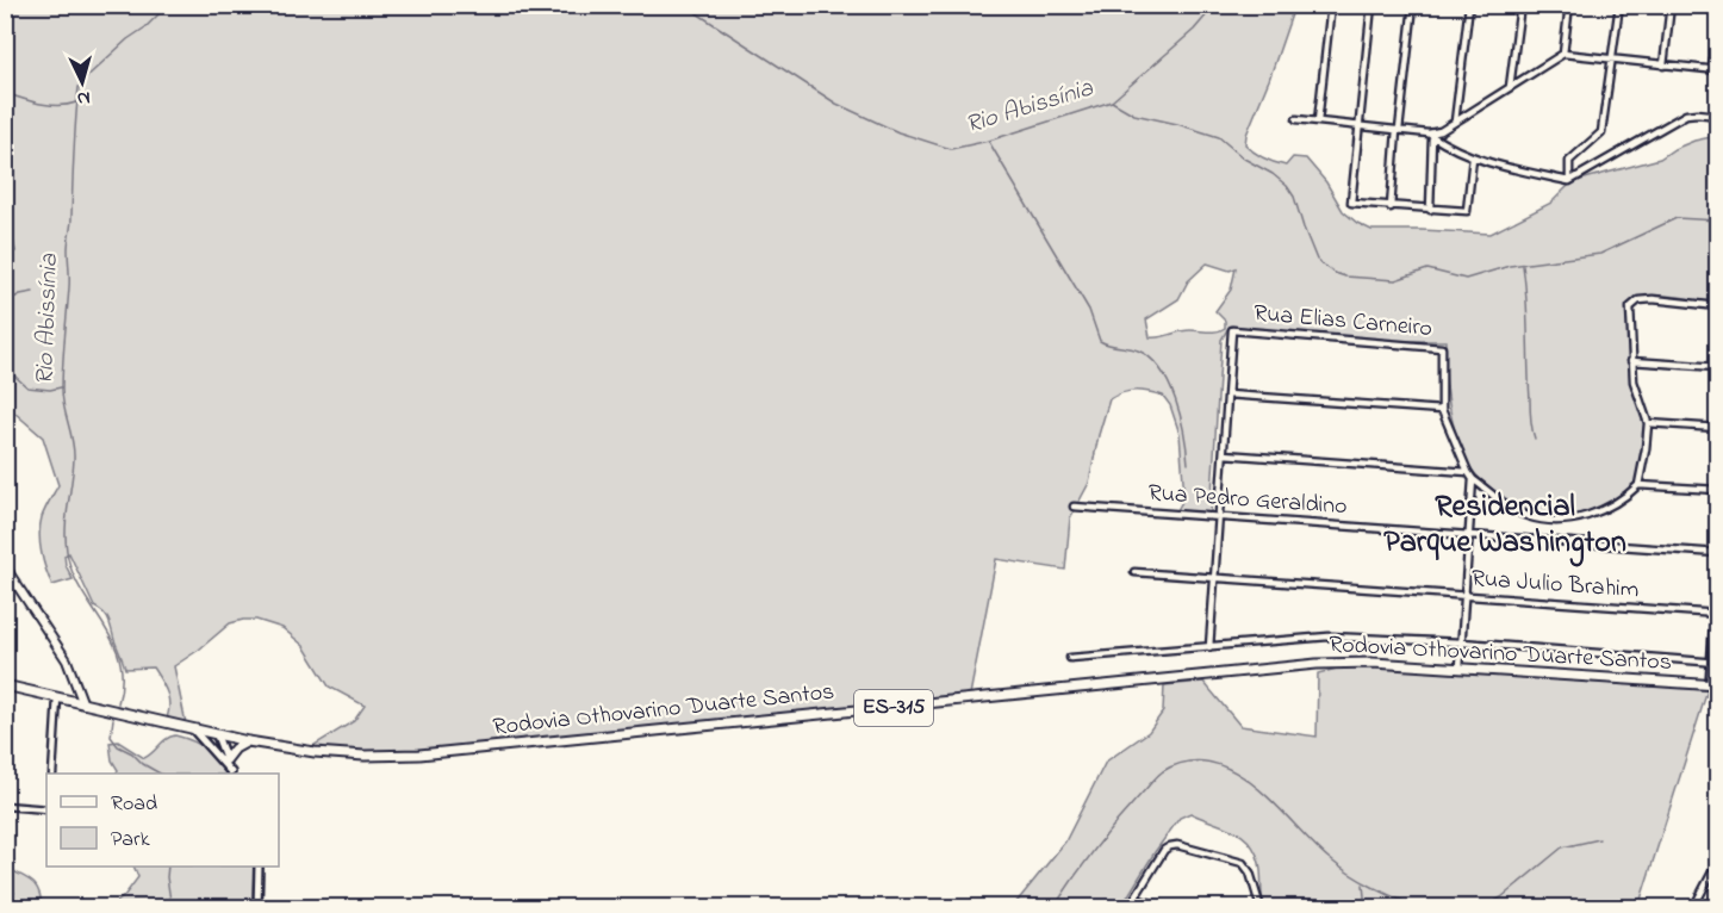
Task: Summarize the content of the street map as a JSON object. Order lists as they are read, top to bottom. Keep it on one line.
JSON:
{"streets":{"main road":["Rodovia Othovarino Duarte Santos","ES-315"],"street":["Rua Elias Carneiro","Rua Pedro Geraldino","Rua Julio Brahim"]},"districts":["Residencial Parque Washington"],"water":["Rio Abissínia"],"legend":["Road","Park"],"north":"bottom"}
